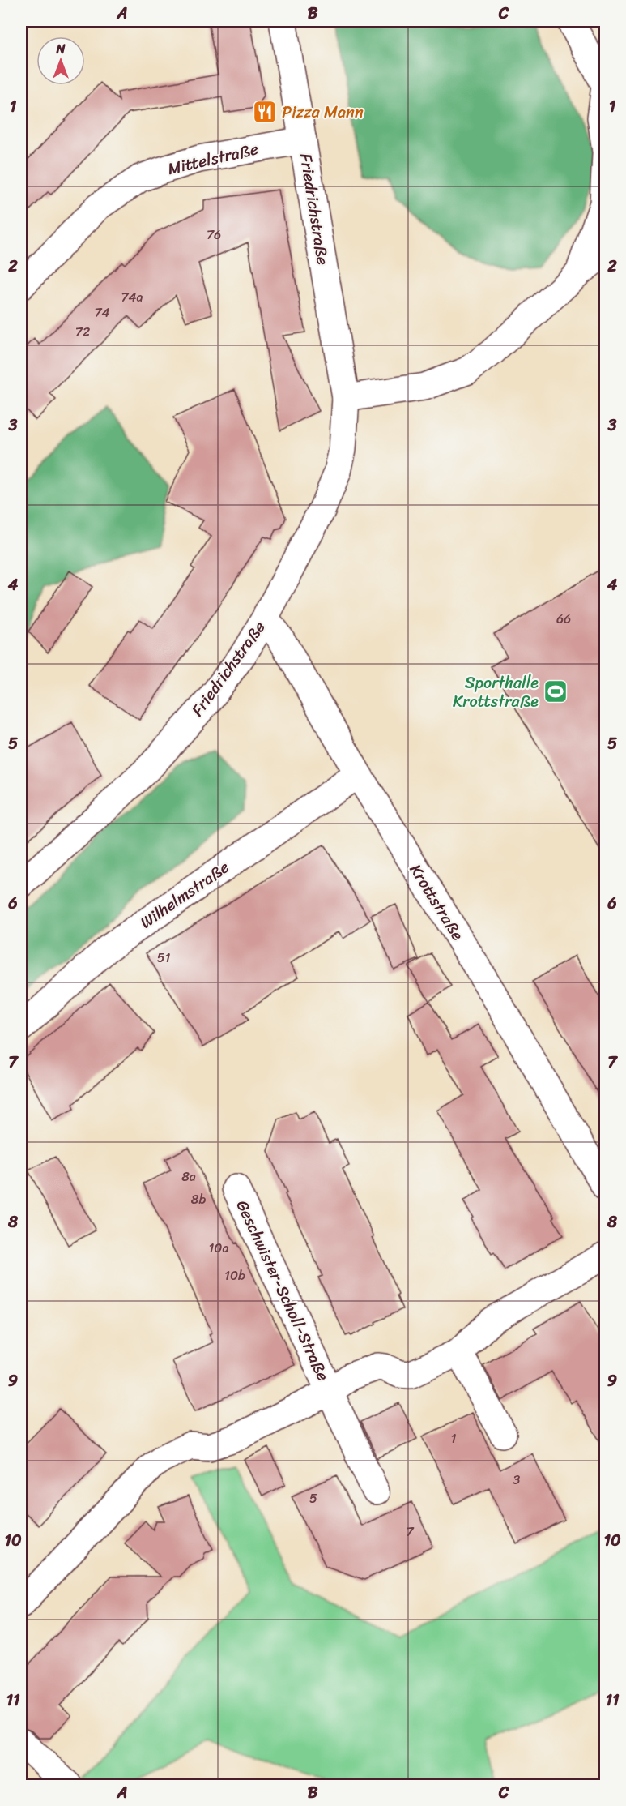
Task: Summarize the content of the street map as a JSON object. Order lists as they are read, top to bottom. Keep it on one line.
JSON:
{"streets":{"street":["Mittelstraße","Friedrichstraße","Wilhelmstraße","Krottstraße","Geschwister-Scholl-Straße"]},"crossings":[["Mittelstraße","Friedrichstraße"],["Friedrichstraße","Krottstraße"],["Wilhelmstraße","Krottstraße"]],"places":{"restaurant":["Pizza Mann"],"sports":["Sporthalle Krottstraße"]},"house_numbers":["76","74a","74","72","66","51","8a","8b","10a","10b","1","3","5","7"],"north":"top","grid":{"columns":["A","B","C"],"rows":["1","2","3","4","5","6","7","8","9","10","11"]}}
